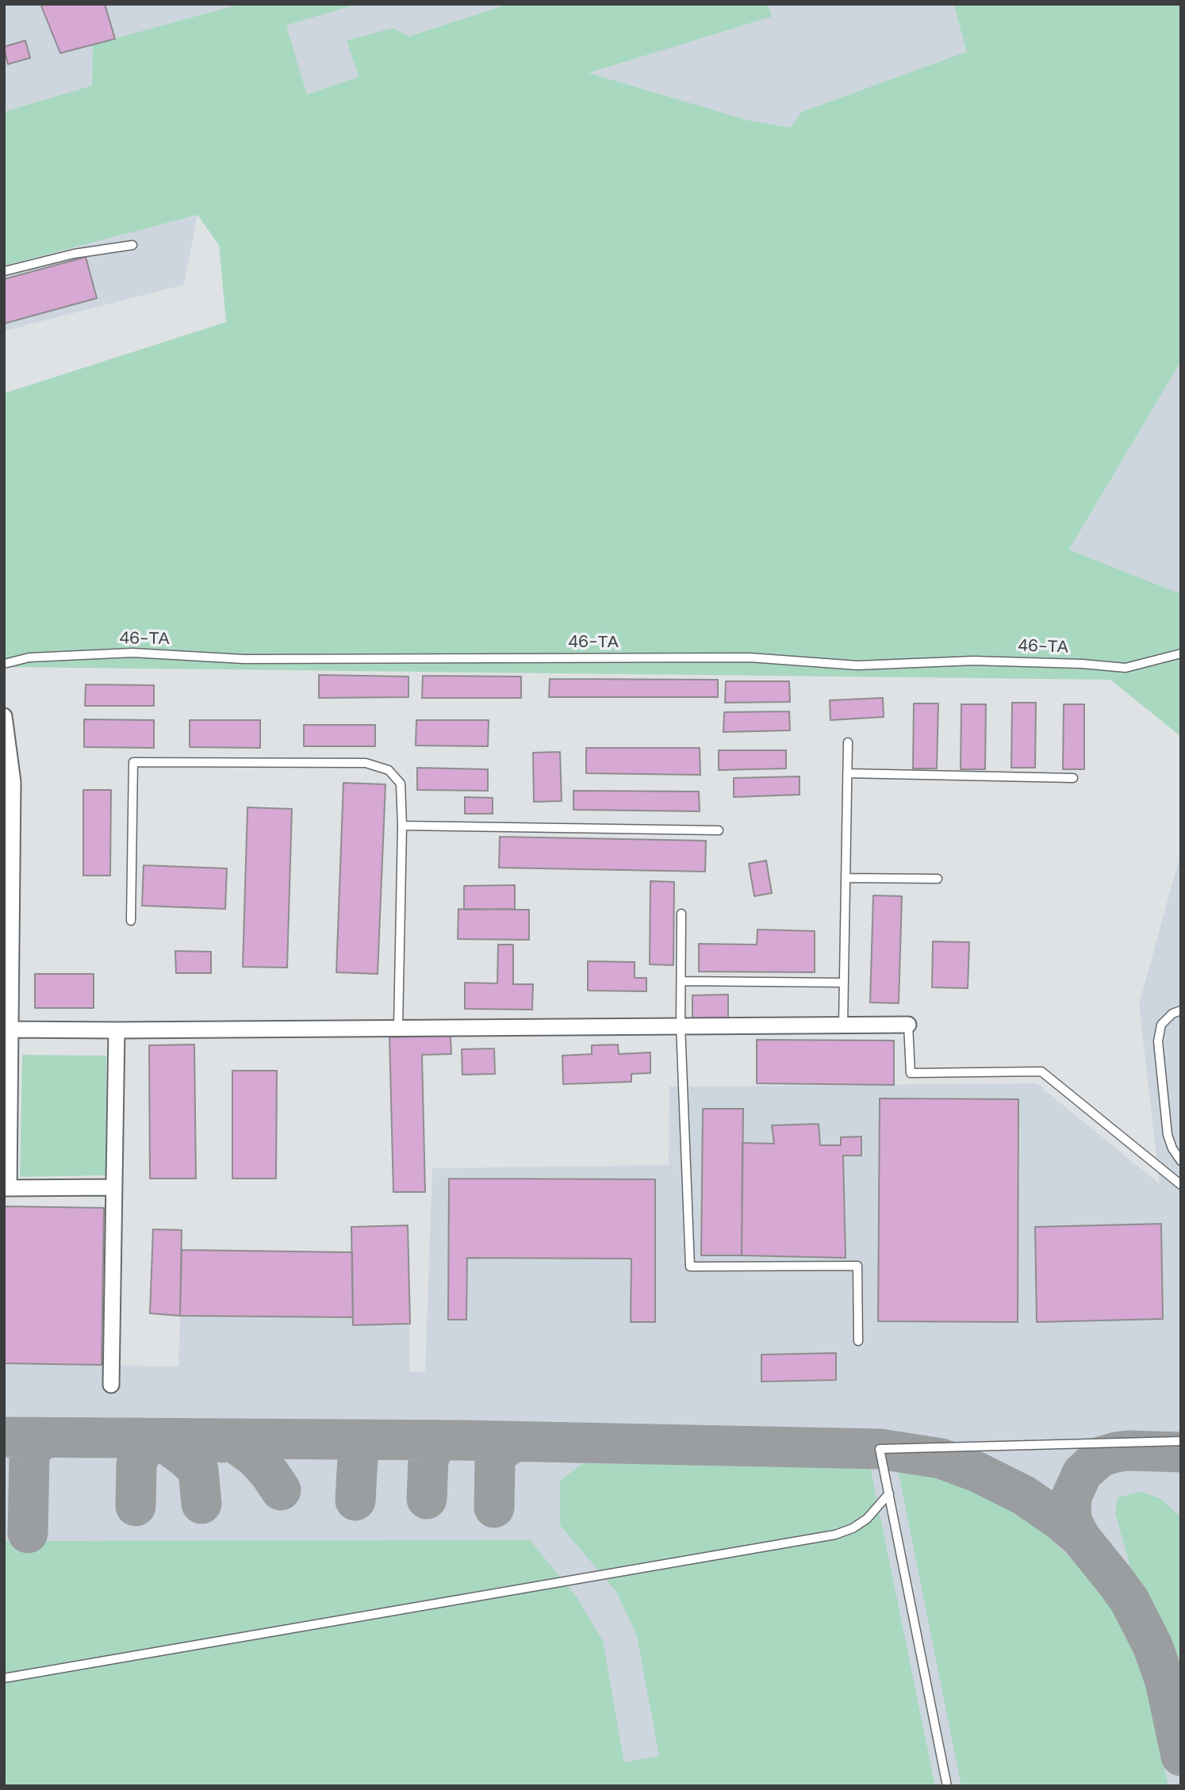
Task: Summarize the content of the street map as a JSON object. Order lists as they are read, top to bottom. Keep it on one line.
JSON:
{"streets":{"lane":["46-ТА"]}}
